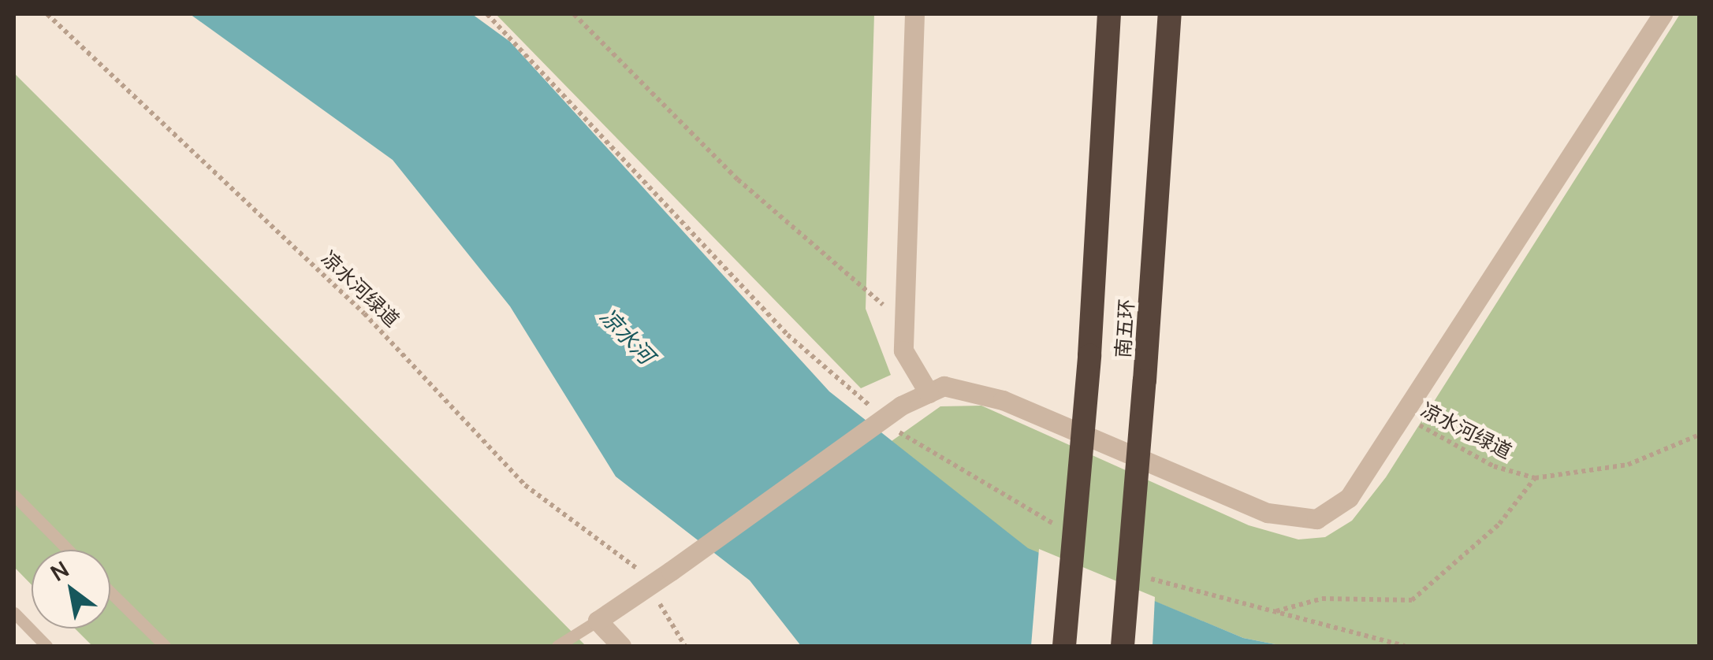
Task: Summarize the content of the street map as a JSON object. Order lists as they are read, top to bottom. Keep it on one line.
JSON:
{"streets":{"highway":["南五环"],"path":["凉水河绿道"]},"water":["凉水河"],"north":"top left"}
